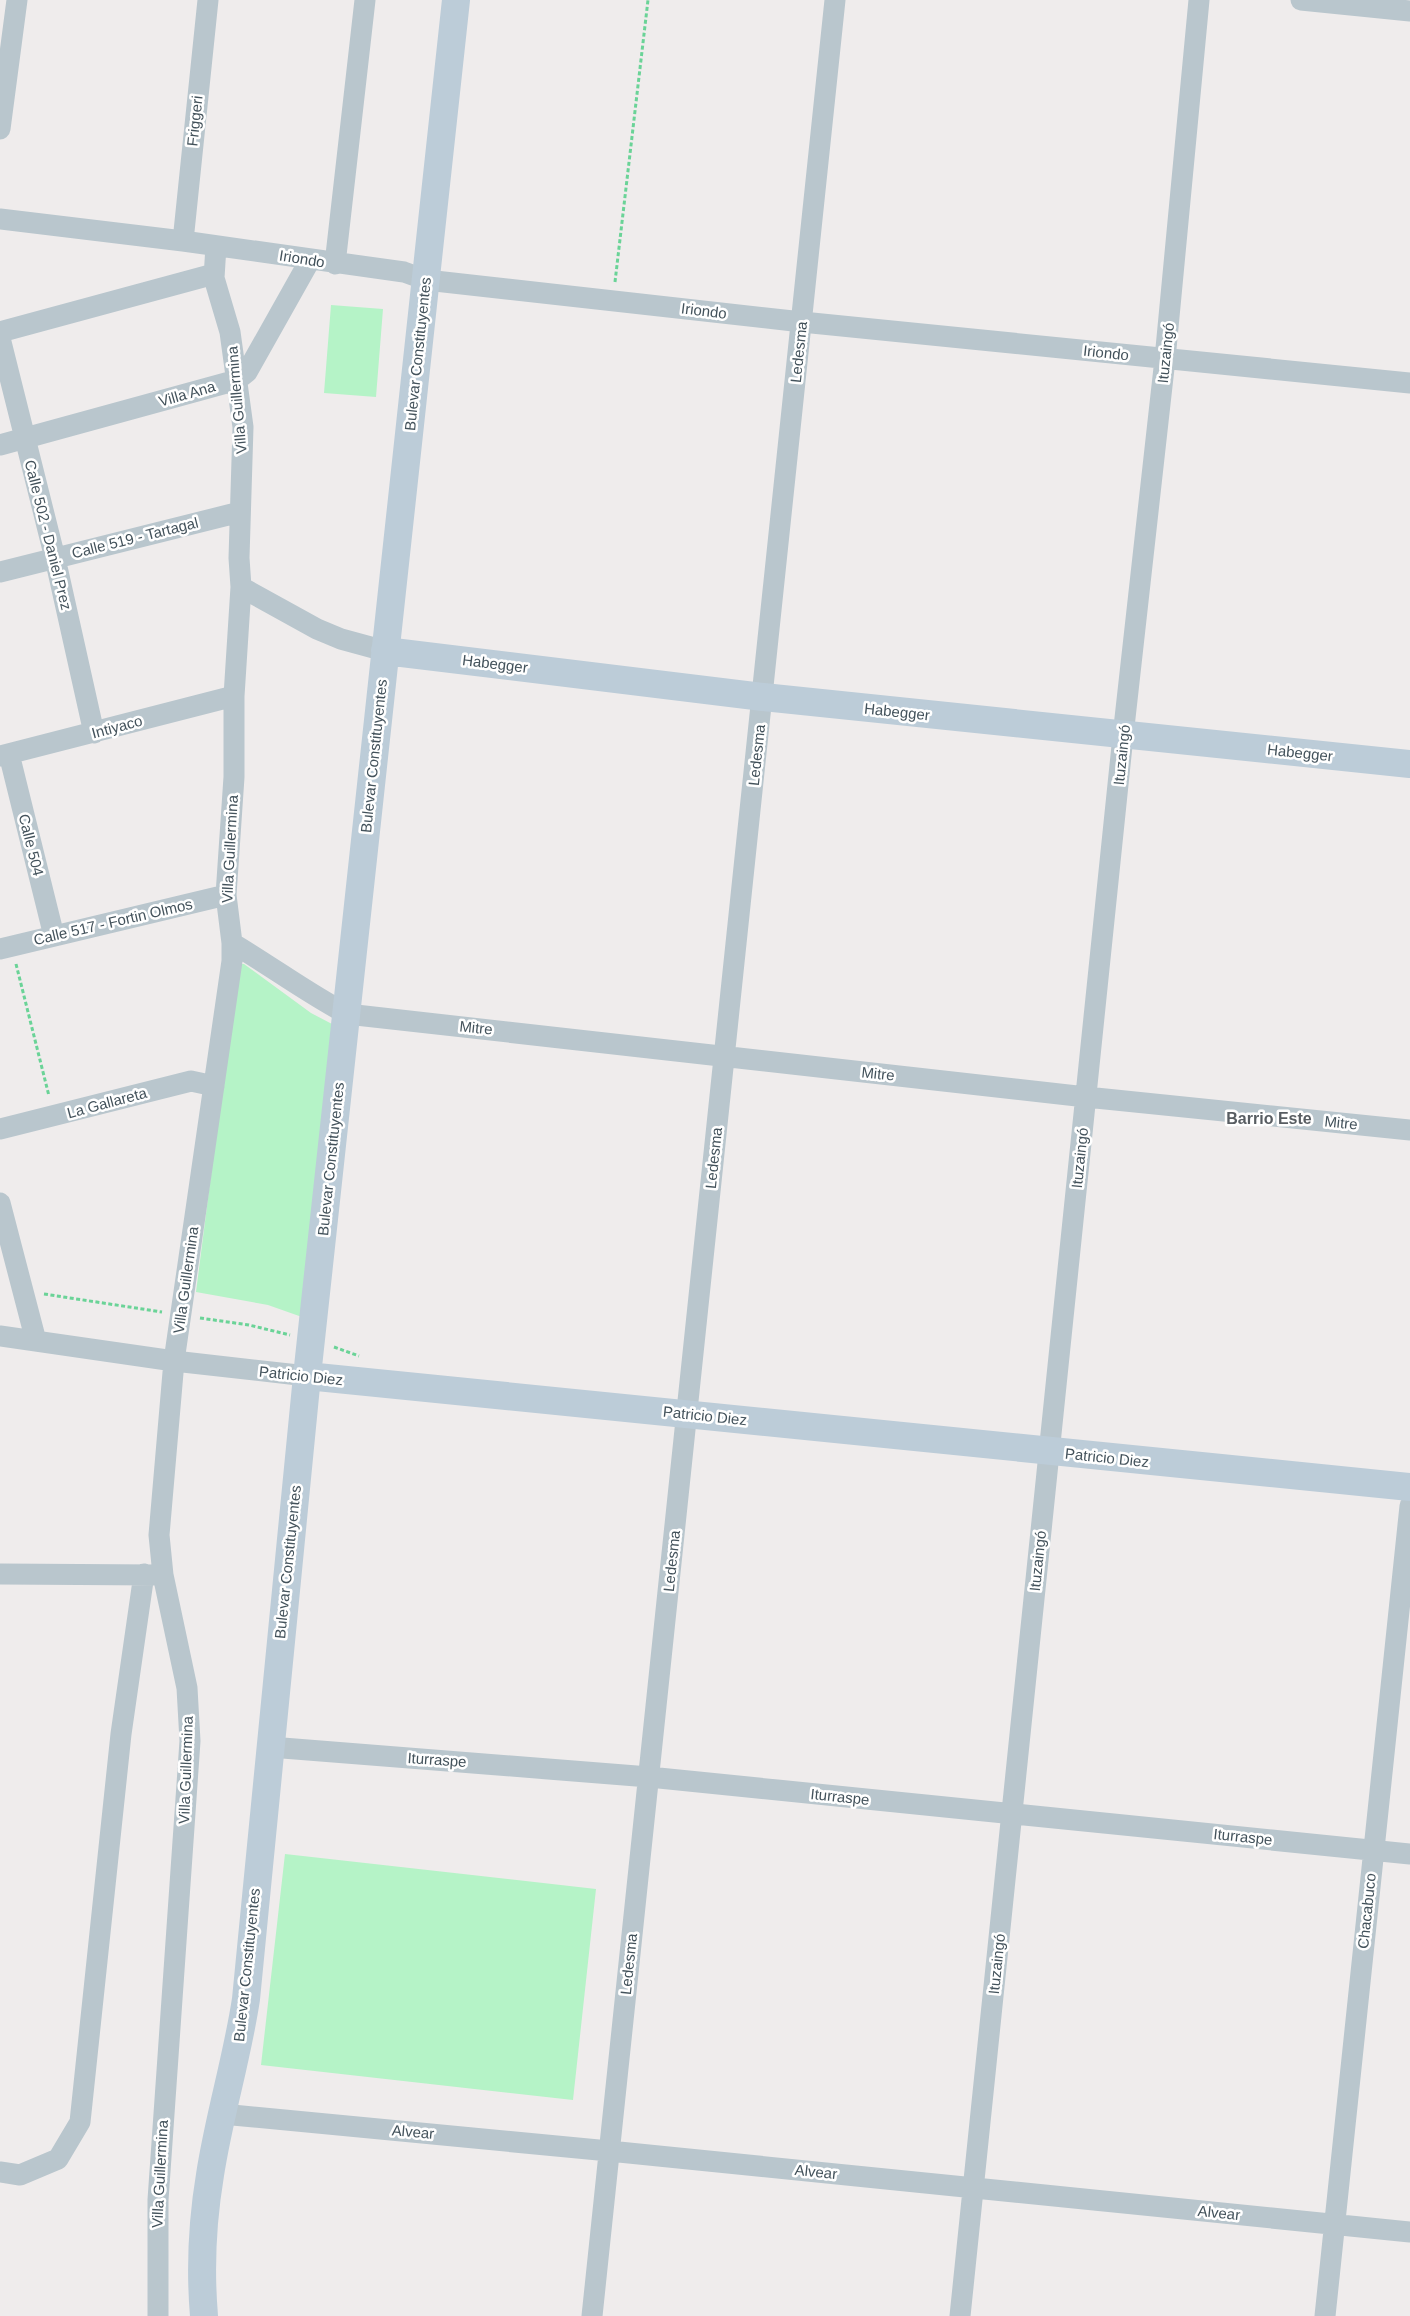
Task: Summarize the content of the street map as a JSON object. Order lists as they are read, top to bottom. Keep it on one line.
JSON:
{"streets":{"street":["Friggeri","Iriondo","Ledesma","Ituzaingó","Bulevar Constituyentes","Villa Ana","Villa Guillermina","Calle 502 - Daniel Prez","Calle 519 - Tartagal","Habegger","Intiyaco","Calle 504","Calle 517 - Fortin Olmos","Mitre","La Gallareta","Patricio Diez","Iturraspe","Chacabuco","Alvear"]},"crossings":[["Friggeri","Iriondo"],["Iriondo","Ledesma"],["Iriondo","Ituzaingó"],["Iriondo","Bulevar Constituyentes"],["Iriondo","Villa Guillermina"],["Ledesma","Habegger"],["Ledesma","Mitre"],["Ledesma","Patricio Diez"],["Ledesma","Iturraspe"],["Ledesma","Alvear"],["Ituzaingó","Habegger"],["Ituzaingó","Mitre"],["Ituzaingó","Patricio Diez"],["Ituzaingó","Iturraspe"],["Ituzaingó","Alvear"],["Bulevar Constituyentes","Habegger"],["Bulevar Constituyentes","Mitre"],["Bulevar Constituyentes","Patricio Diez"],["Bulevar Constituyentes","Iturraspe"],["Bulevar Constituyentes","Alvear"],["Villa Ana","Villa Guillermina"],["Villa Ana","Calle 502 - Daniel Prez"],["Villa Guillermina","Calle 519 - Tartagal"],["Villa Guillermina","Intiyaco"],["Villa Guillermina","Calle 517 - Fortin Olmos"],["Villa Guillermina","La Gallareta"],["Villa Guillermina","Patricio Diez"],["Calle 502 - Daniel Prez","Calle 519 - Tartagal"],["Calle 502 - Daniel Prez","Intiyaco"],["Intiyaco","Calle 504"],["Calle 504","Calle 517 - Fortin Olmos"],["Iturraspe","Chacabuco"],["Chacabuco","Alvear"]],"districts":["Barrio Este"]}
